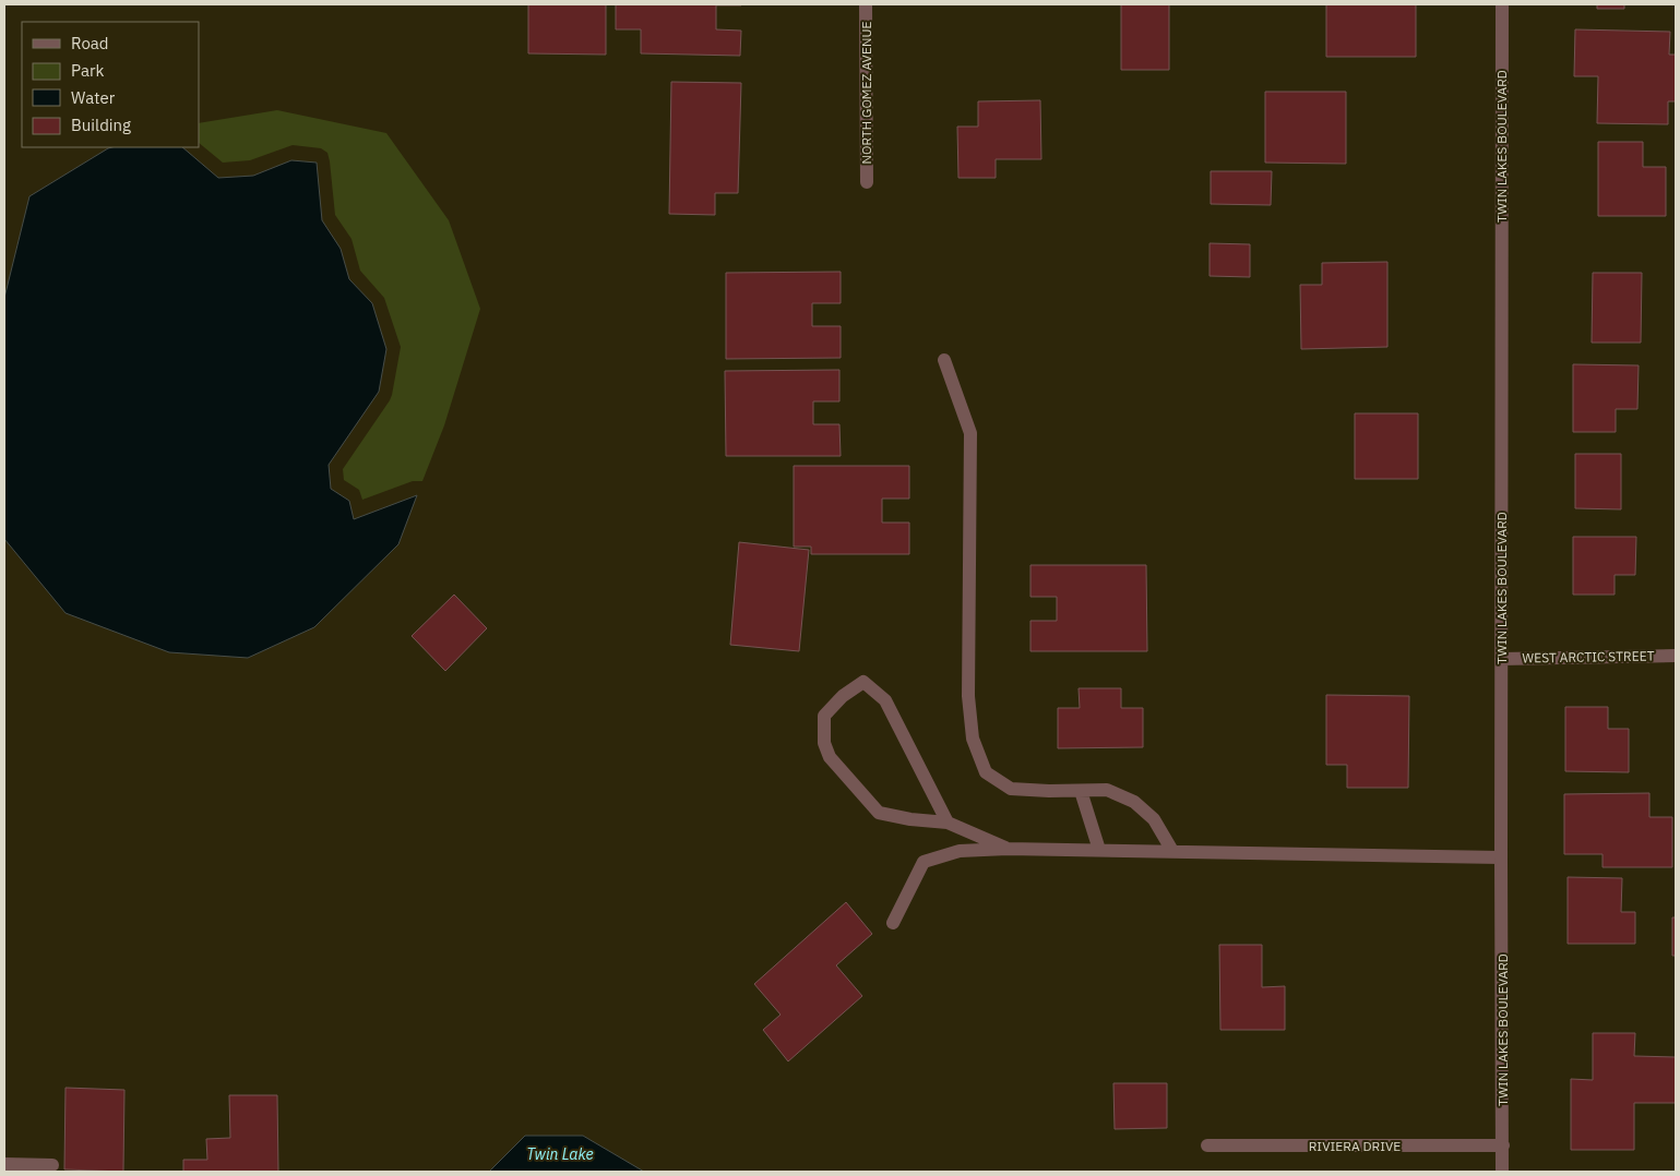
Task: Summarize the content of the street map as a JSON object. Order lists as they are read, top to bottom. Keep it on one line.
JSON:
{"streets":{"street":["NORTH GOMEZ AVENUE","TWIN LAKES BOULEVARD","WEST ARCTIC STREET","RIVIERA DRIVE"]},"crossings":[["TWIN LAKES BOULEVARD","WEST ARCTIC STREET"],["TWIN LAKES BOULEVARD","RIVIERA DRIVE"]],"water":["Twin Lake"],"legend":["Road","Park","Water","Building"]}
